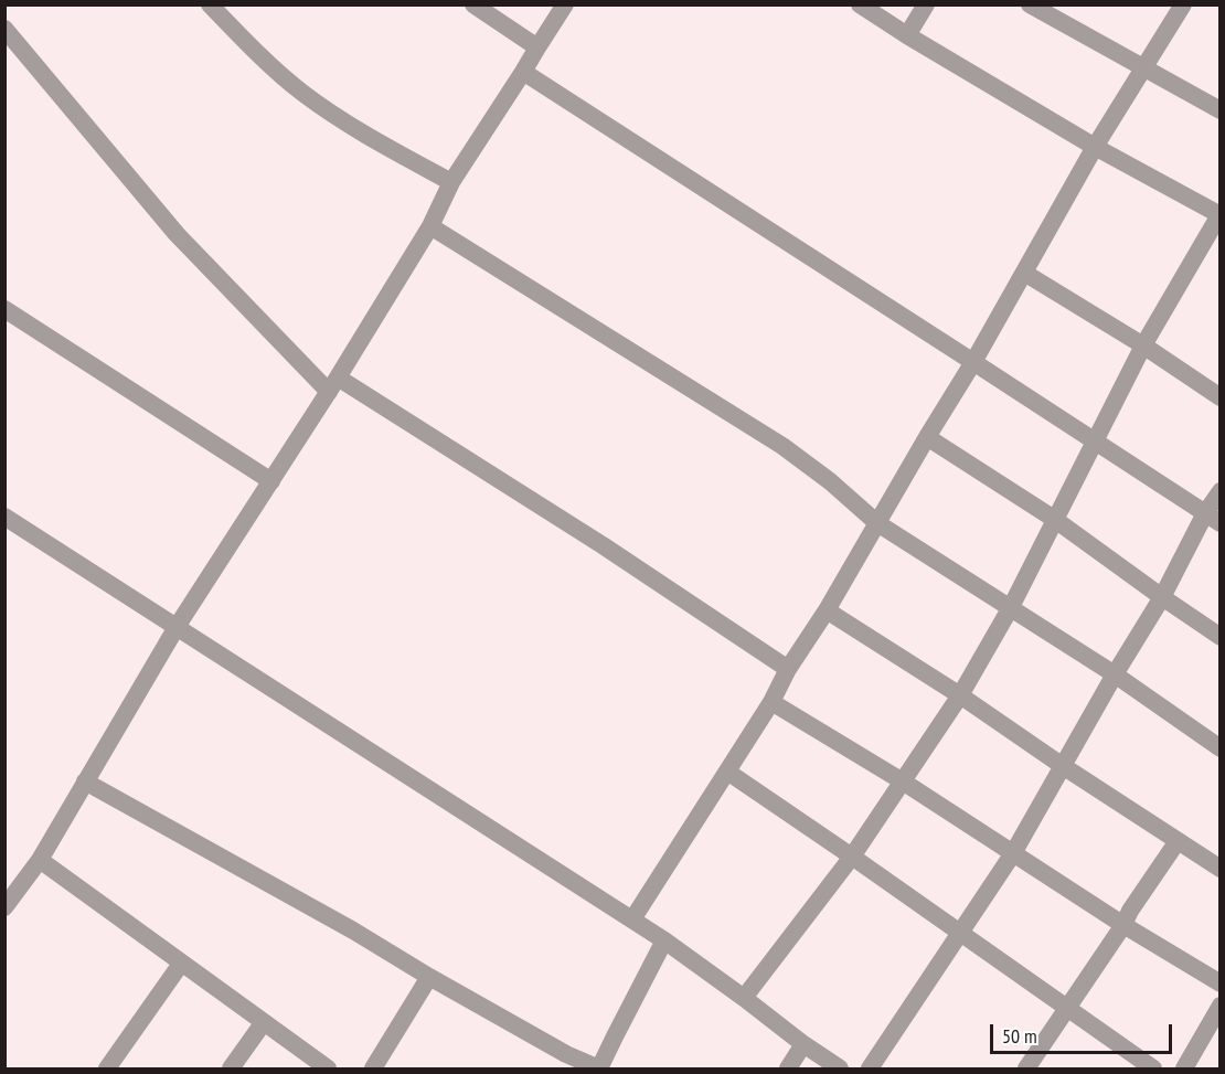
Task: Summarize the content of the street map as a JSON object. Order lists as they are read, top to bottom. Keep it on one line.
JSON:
{"scale_bar":"50 m"}
